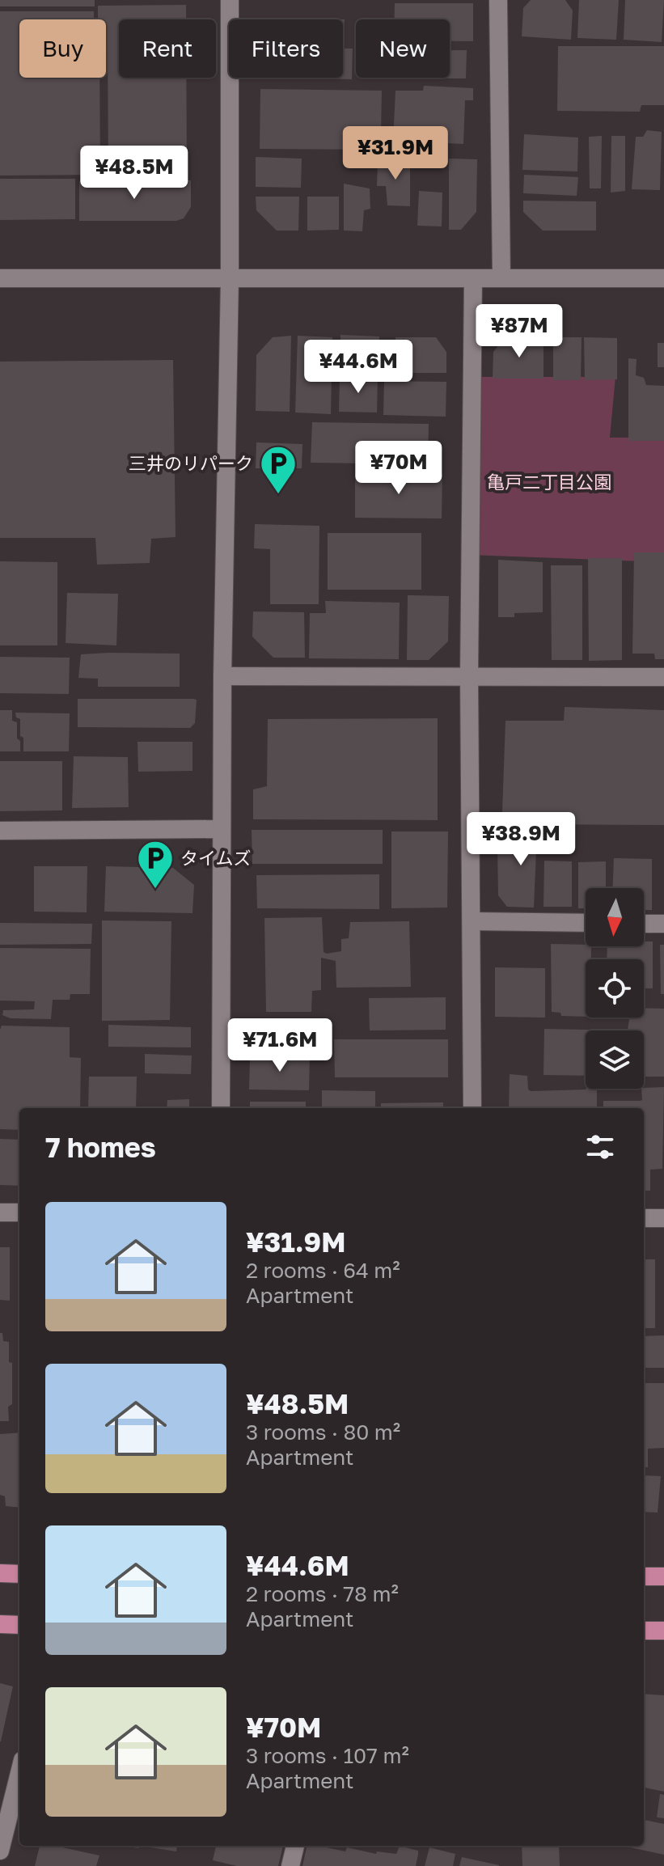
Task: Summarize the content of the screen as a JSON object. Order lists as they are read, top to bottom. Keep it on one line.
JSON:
{"parks":["亀戸二丁目公園"],"places":{"parking":["三井のリパーク","タイムズ"]},"north":"bottom","page":{"chip":["Buy","Rent","Filters","New"],"price":["¥31.9M","¥48.5M","¥87M","¥44.6M","¥70M","¥38.9M","¥71.6M"],"heading":"7 homes","list":[{"name":"¥31.9M","note":"2 rooms · 64 m² · Apartment"},{"name":"¥48.5M","note":"3 rooms · 80 m² · Apartment"},{"name":"¥44.6M","note":"2 rooms · 78 m² · Apartment"},{"name":"¥70M","note":"3 rooms · 107 m² · Apartment"}]}}
